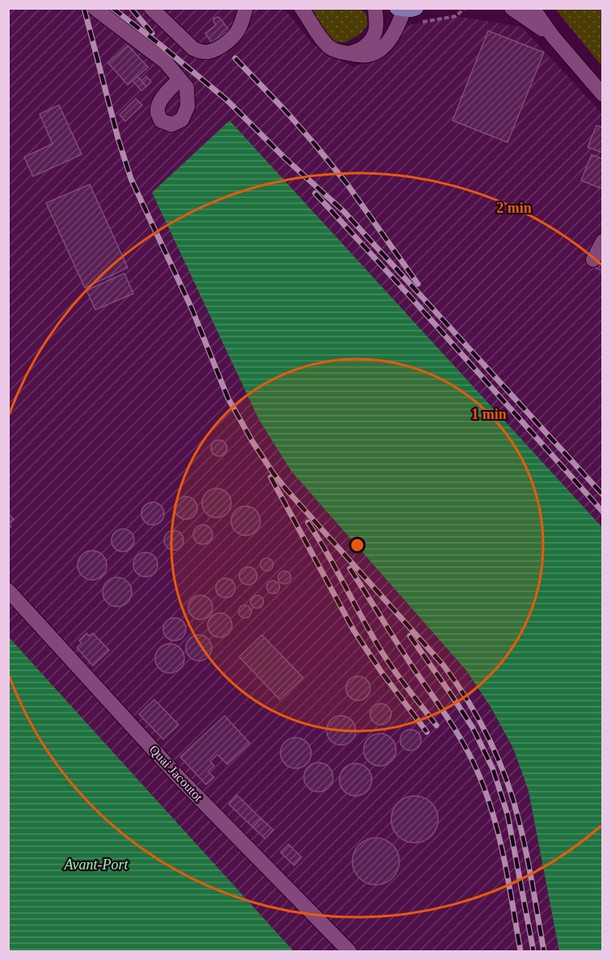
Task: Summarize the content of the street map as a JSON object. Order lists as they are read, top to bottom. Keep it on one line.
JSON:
{"streets":{"street":["Quai Jacoutot"]},"water":["Avant-Port"],"rings":["2 min","1 min"]}
